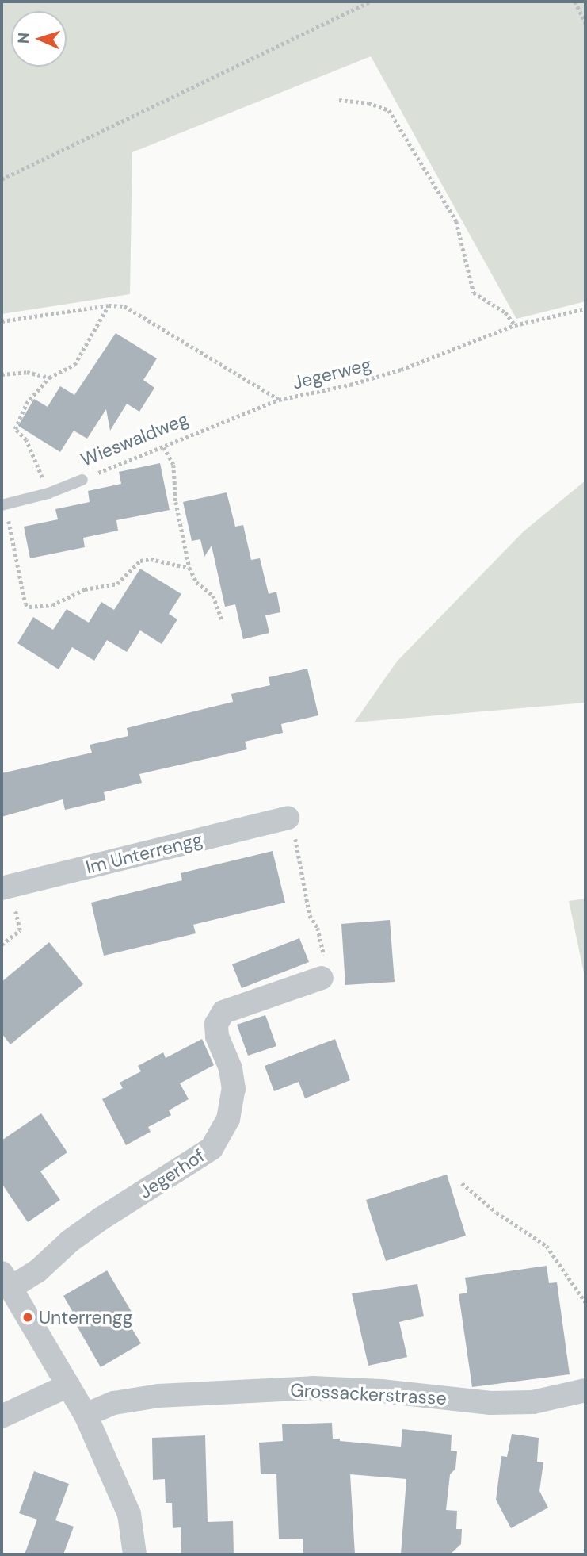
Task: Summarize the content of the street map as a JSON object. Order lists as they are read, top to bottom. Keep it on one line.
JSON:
{"streets":{"street":["Im Unterrengg","Jegerhof","Grossackerstrasse"],"lane":["Wieswaldweg"],"path":["Jegerweg"]},"crossings":[["Jegerweg","Wieswaldweg"]],"places":["Unterrengg"],"north":"left"}
